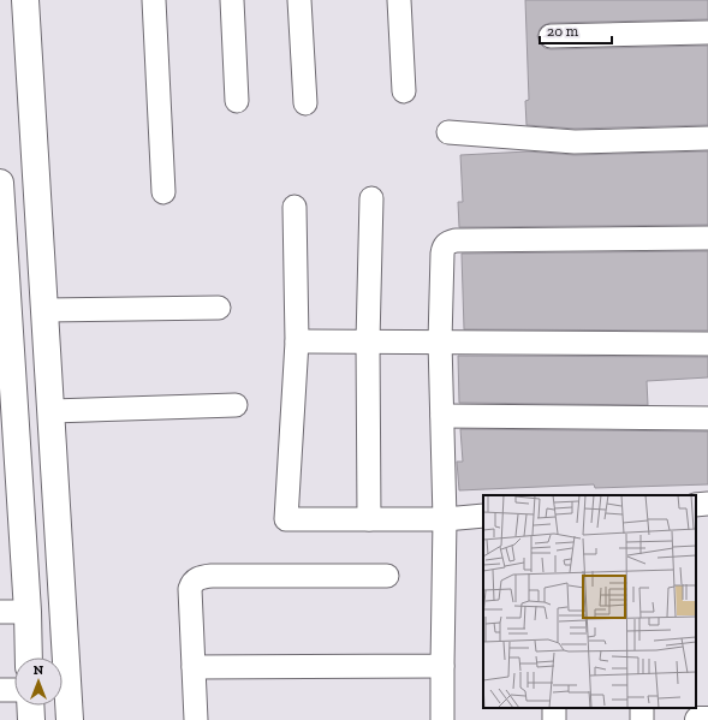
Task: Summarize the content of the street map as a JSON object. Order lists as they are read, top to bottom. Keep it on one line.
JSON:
{"scale_bar":"20 m","north":"top"}
